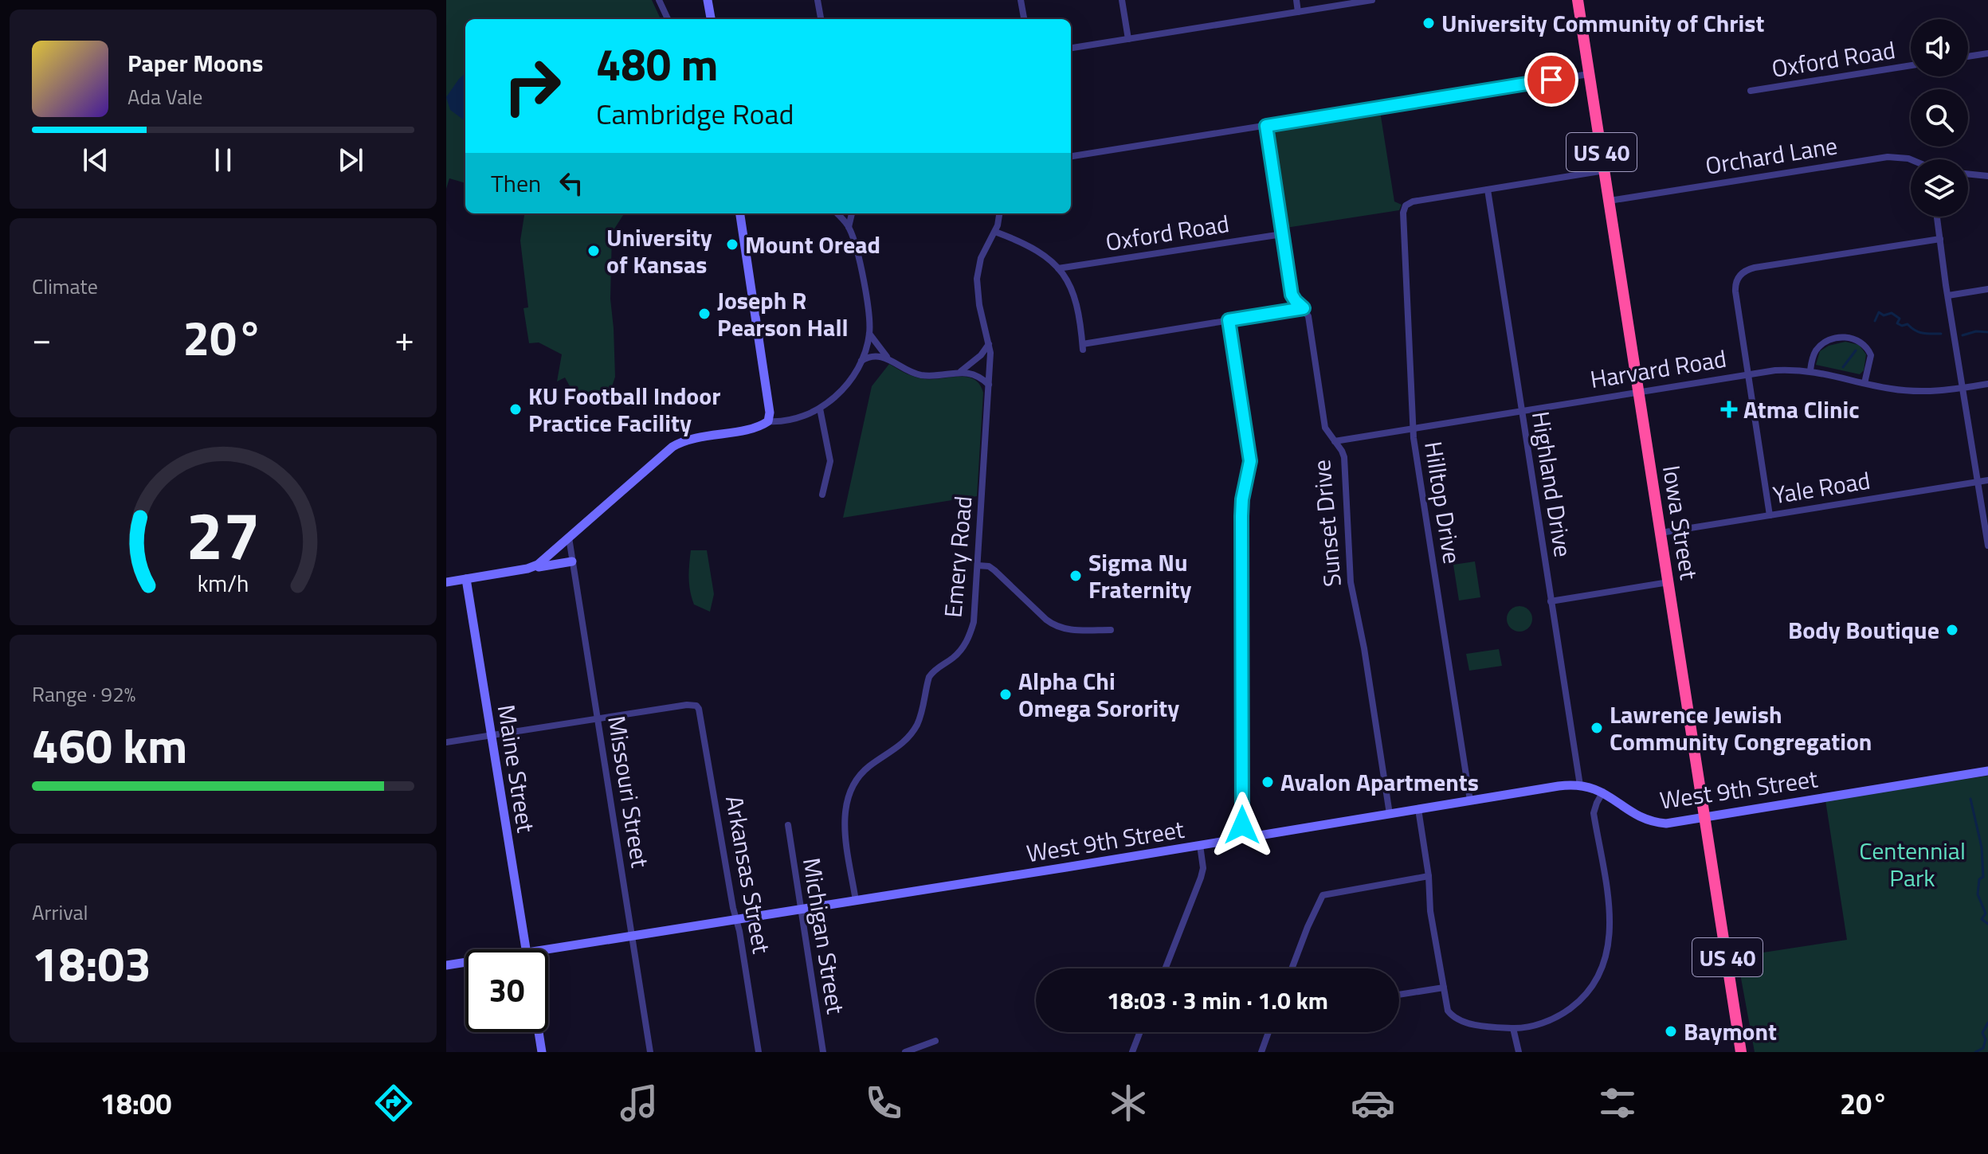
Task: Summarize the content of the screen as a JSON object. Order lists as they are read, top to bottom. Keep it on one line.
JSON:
{"streets":{"highway":["US 40","Iowa Street"],"street":["Oxford Road","Orchard Lane","Harvard Road","Highland Drive","Yale Road","Hilltop Drive","Sunset Drive","Emery Road","Maine Street","West 9th Street","Missouri Street","Arkansas Street","Michigan Street"]},"crossings":[["Oxford Road","Sunset Drive"],["Orchard Lane","Iowa Street"],["Harvard Road","Highland Drive"],["Harvard Road","Hilltop Drive"],["Harvard Road","Iowa Street"],["Harvard Road","Sunset Drive"],["Highland Drive","Hilltop Drive"],["Highland Drive","West 9th Street"],["Yale Road","Iowa Street"],["Hilltop Drive","West 9th Street"],["Iowa Street","West 9th Street"],["Sunset Drive","West 9th Street"],["Emery Road","West 9th Street"],["West 9th Street","Missouri Street"],["West 9th Street","Arkansas Street"],["West 9th Street","Michigan Street"],["Missouri Street","Arkansas Street"]],"parks":["Centennial Park"],"places":{"other":["University Community of Christ","Mount Oread","University of Kansas","Joseph R Pearson Hall","KU Football Indoor Practice Facility","Sigma Nu Fraternity","Body Boutique","Alpha Chi Omega Sorority","Lawrence Jewish Community Congregation","Avalon Apartments","Baymont"],"health":["Atma Clinic"]},"page":{"turn":["480 m","Cambridge Road"],"song":["Paper Moons","Ada Vale"],"then":"Then","tile":["Climate",["Range · 92%","460 km"],["Arrival","18:03"]],"heat":["−","20°","+"],"limit":"30","trip":"18:03 · 3 min · 1.0 km","tabs":["18:00","20°"],"gauge":["27","km/h"]}}
